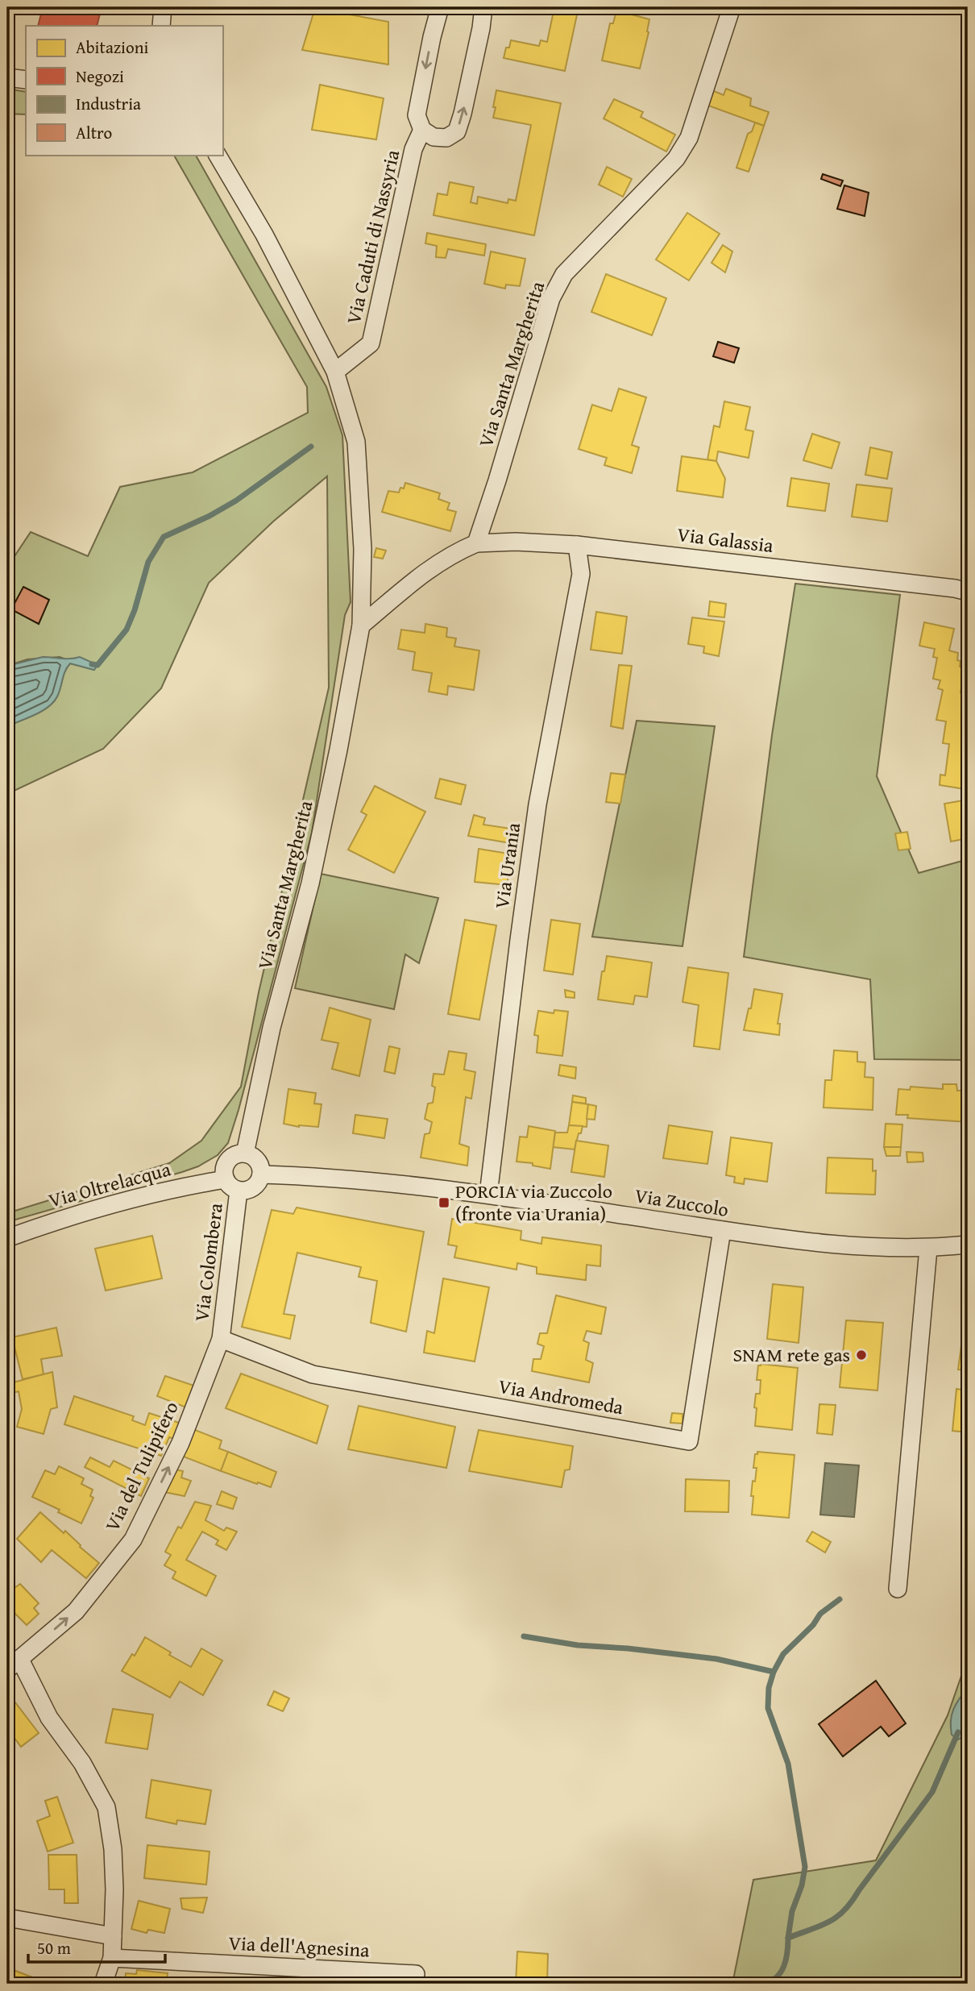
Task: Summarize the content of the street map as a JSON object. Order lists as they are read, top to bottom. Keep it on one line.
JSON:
{"streets":{"street":["Via Caduti di Nassyria","Via Santa Margherita","Via Galassia","Via Urania","Via Oltrelacqua","Via Zuccolo","Via Colombera","Via Andromeda","Via del Tulipifero","Via dell'Agnesina"]},"crossings":[["Via Caduti di Nassyria","Via Santa Margherita"],["Via Santa Margherita","Via Galassia"],["Via Santa Margherita","Via Oltrelacqua"],["Via Santa Margherita","Via Zuccolo"],["Via Santa Margherita","Via Colombera"],["Via Galassia","Via Urania"],["Via Urania","Via Zuccolo"],["Via Oltrelacqua","Via Zuccolo"],["Via Oltrelacqua","Via Colombera"],["Via Zuccolo","Via Colombera"],["Via Zuccolo","Via Andromeda"],["Via Colombera","Via Andromeda"],["Via Colombera","Via del Tulipifero"],["Via Andromeda","Via del Tulipifero"]],"one_way":["Via del Tulipifero"],"places":{"transit":["PORCIA via Zuccolo (fronte via Urania)"],"other":["SNAM rete gas"]},"legend":["Abitazioni","Negozi","Industria","Altro"],"scale_bar":"50 m"}
